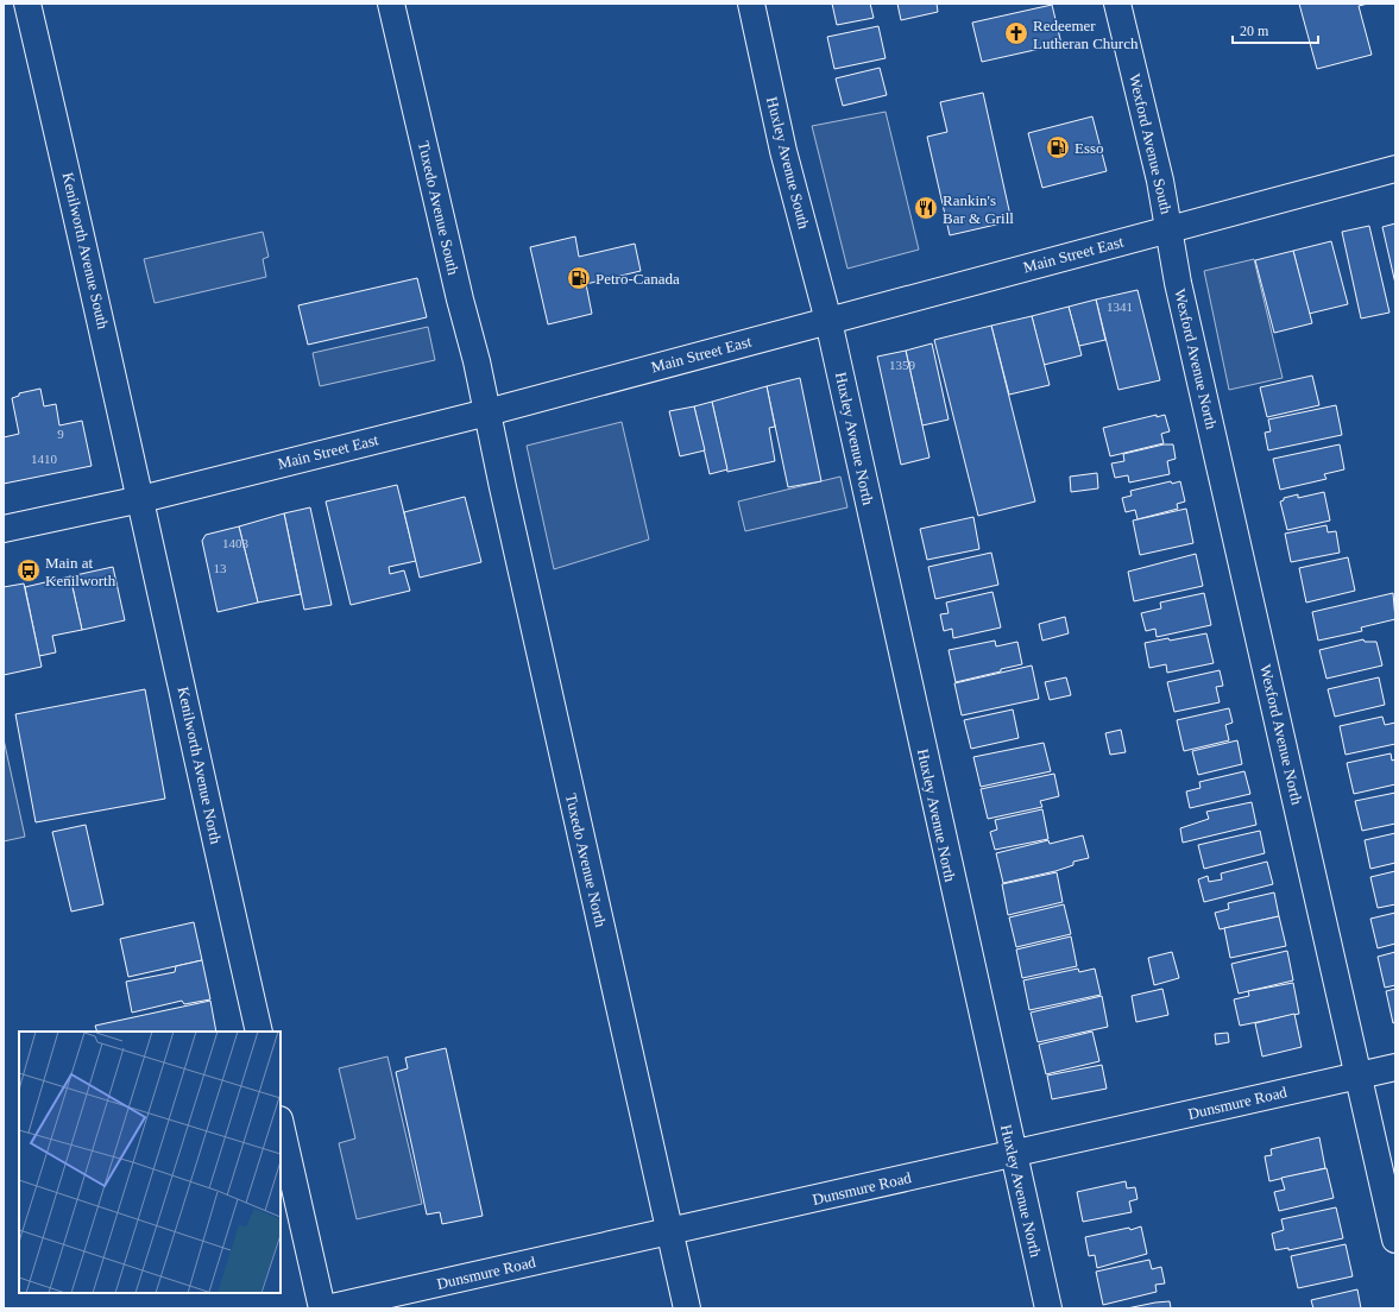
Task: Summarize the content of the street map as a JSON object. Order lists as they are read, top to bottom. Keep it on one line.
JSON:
{"streets":{"street":["Wexford Avenue South","Huxley Avenue South","Tuxedo Avenue South","Kenilworth Avenue South","Main Street East","Wexford Avenue North","Huxley Avenue North","Kenilworth Avenue North","Tuxedo Avenue North","Dunsmure Road"]},"crossings":[["Wexford Avenue South","Main Street East"],["Wexford Avenue South","Wexford Avenue North"],["Huxley Avenue South","Main Street East"],["Huxley Avenue South","Huxley Avenue North"],["Tuxedo Avenue South","Main Street East"],["Tuxedo Avenue South","Tuxedo Avenue North"],["Kenilworth Avenue South","Main Street East"],["Kenilworth Avenue South","Kenilworth Avenue North"],["Main Street East","Wexford Avenue North"],["Main Street East","Huxley Avenue North"],["Main Street East","Kenilworth Avenue North"],["Main Street East","Tuxedo Avenue North"],["Wexford Avenue North","Dunsmure Road"],["Huxley Avenue North","Dunsmure Road"],["Tuxedo Avenue North","Dunsmure Road"]],"places":{"church":["Redeemer Lutheran Church"],"fuel station":["Esso","Petro-Canada"],"restaurant":["Rankin's Bar & Grill"],"bus stop":["Main at Kenilworth"]},"house_numbers":["1341","1359","9","1410","1403","13"],"scale_bar":"20 m"}
